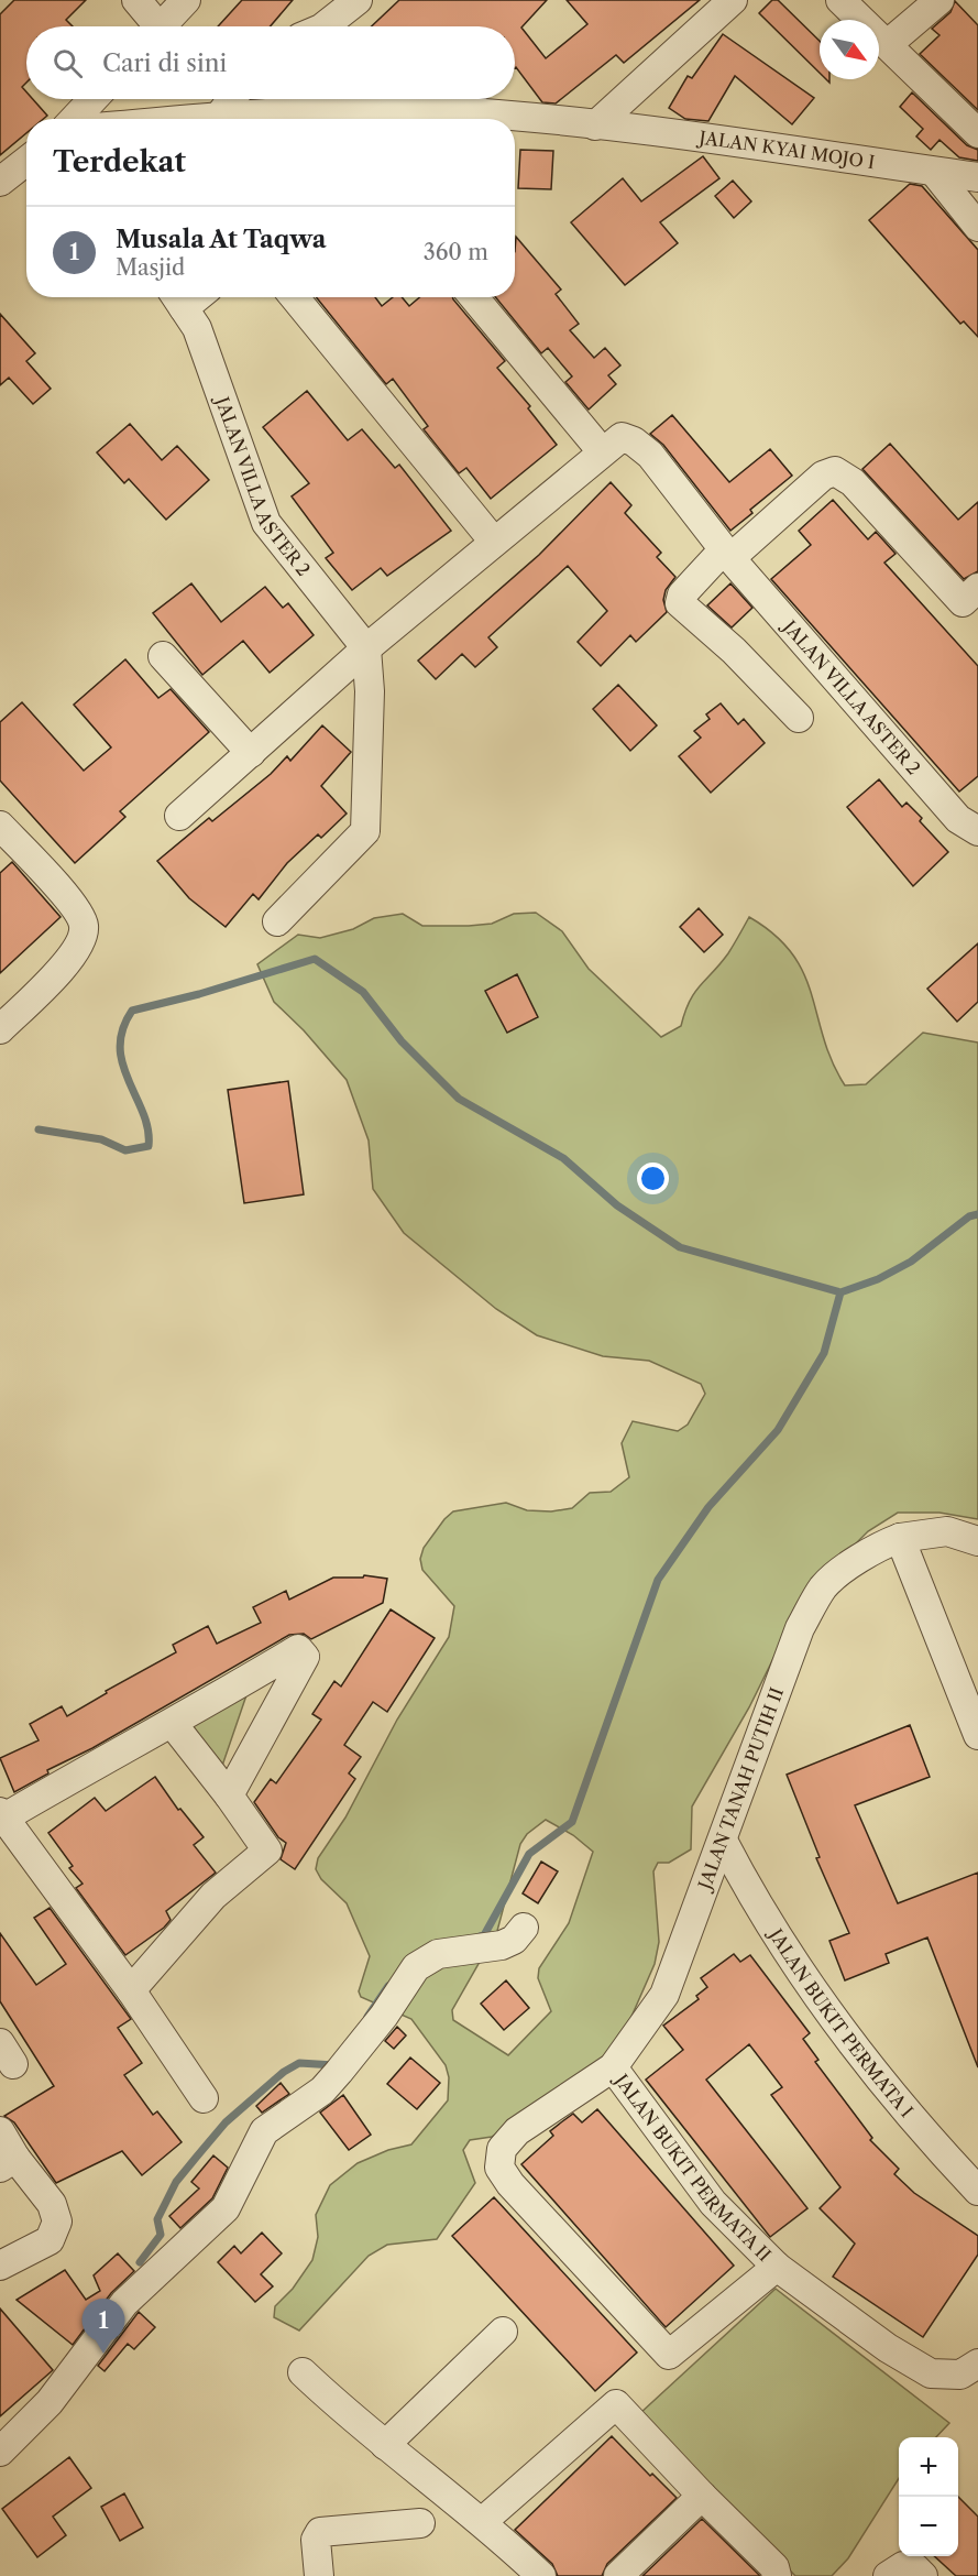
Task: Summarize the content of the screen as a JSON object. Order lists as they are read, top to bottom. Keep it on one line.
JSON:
{"streets":{"street":["JALAN KYAI MOJO I","JALAN VILLA ASTER 2","JALAN TANAH PUTIH II","JALAN BUKIT PERMATA I","JALAN BUKIT PERMATA II"]},"crossings":[["JALAN TANAH PUTIH II","JALAN BUKIT PERMATA I"],["JALAN TANAH PUTIH II","JALAN BUKIT PERMATA II"]],"north":"bottom right","page":{"search":"Cari di sini","heading":"Terdekat","list":[{"mark":"1","name":"Musala At Taqwa","note":"Masjid","value":"360 m"}],"pins":"1","map_buttons":["+","−"]}}
